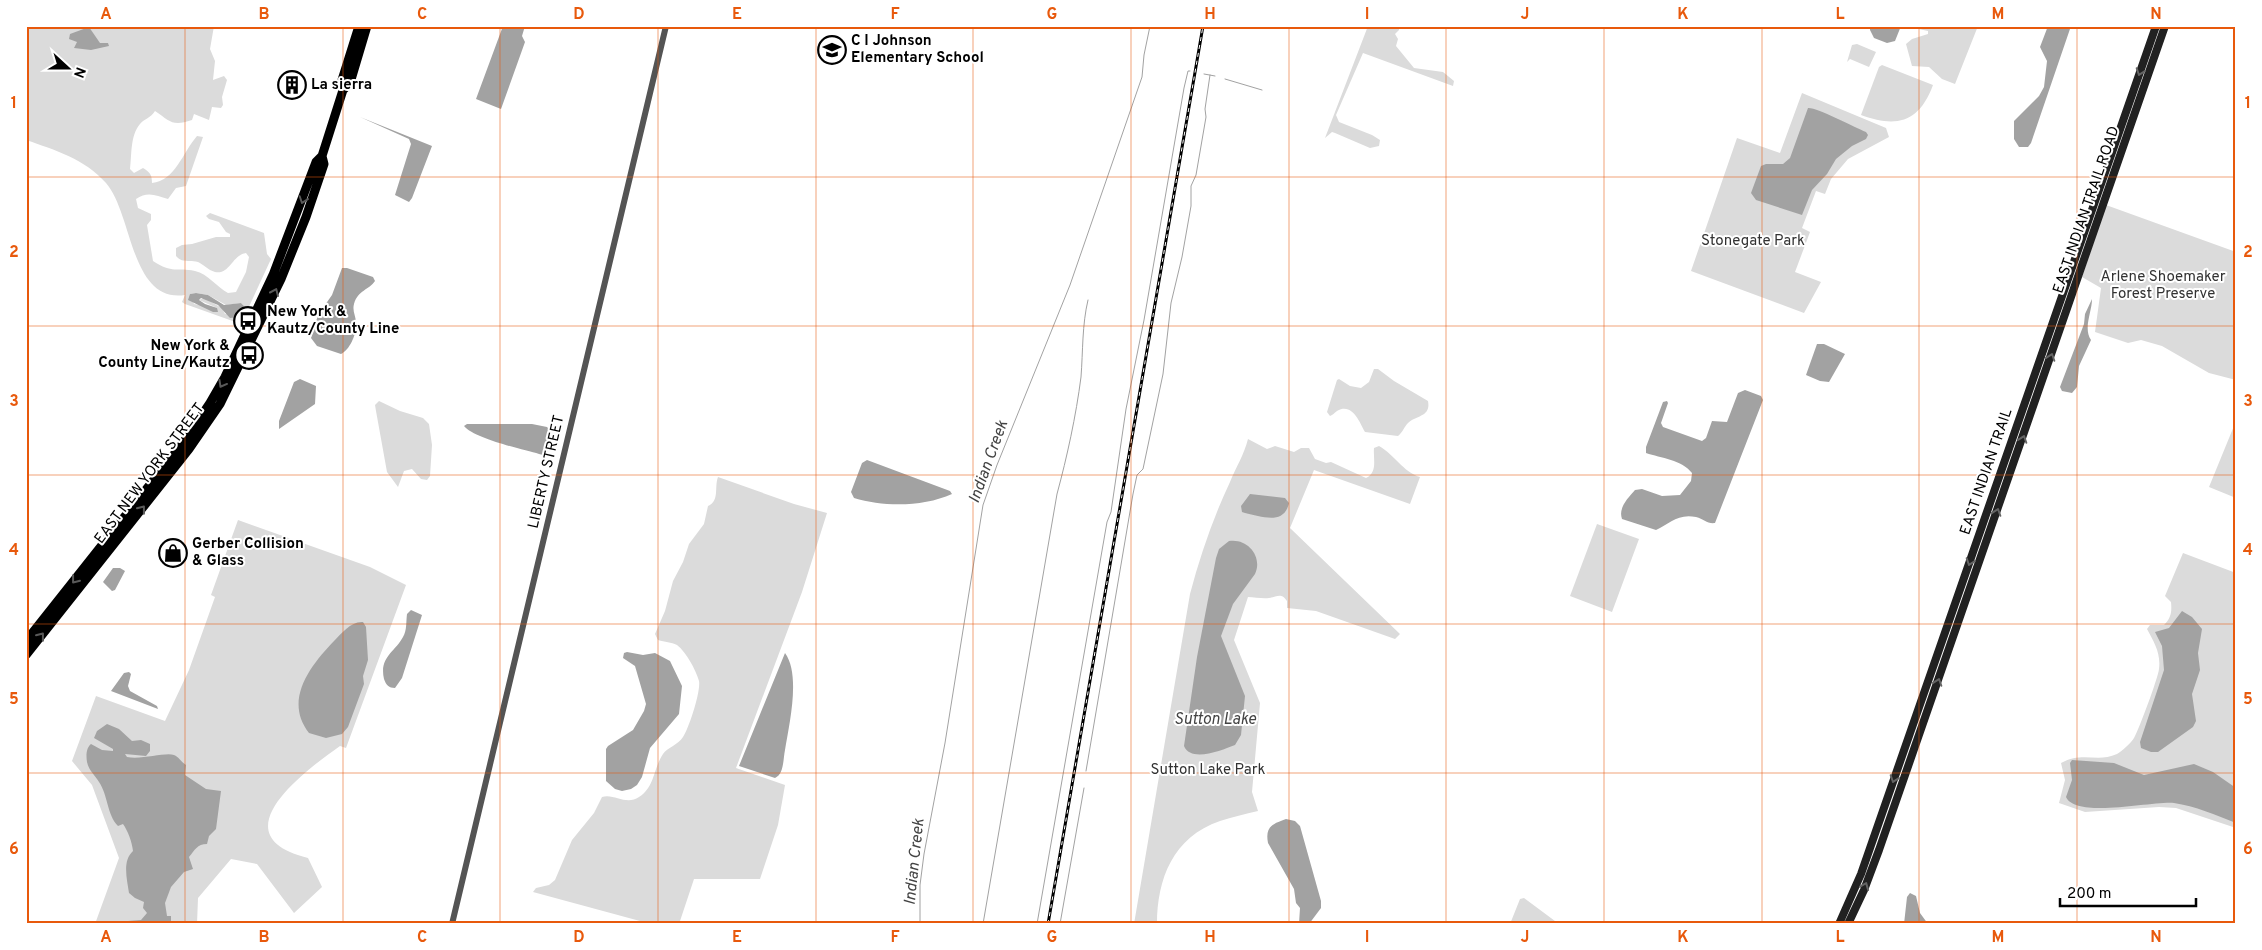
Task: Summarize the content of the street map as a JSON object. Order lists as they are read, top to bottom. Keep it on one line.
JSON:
{"streets":{"main road":["EAST INDIAN TRAIL ROAD","EAST INDIAN TRAIL","EAST NEW YORK STREET"],"street":["LIBERTY STREET"]},"crossings":[["EAST INDIAN TRAIL ROAD","EAST INDIAN TRAIL"]],"one_way":["EAST INDIAN TRAIL ROAD"],"water":["Indian Creek","Sutton Lake"],"parks":["Stonegate Park","Arlene Shoemaker Forest Preserve","Sutton Lake Park"],"places":{"school or university":["C I Johnson Elementary School"],"building":["La sierra"],"bus stop":["New York & Kautz/County Line","New York & County Line/Kautz"],"shop":["Gerber Collision & Glass"]},"scale_bar":"200 m","north":"right","grid":{"columns":["A","B","C","D","E","F","G","H","I","J","K","L","M","N"],"rows":["1","2","3","4","5","6"]}}
